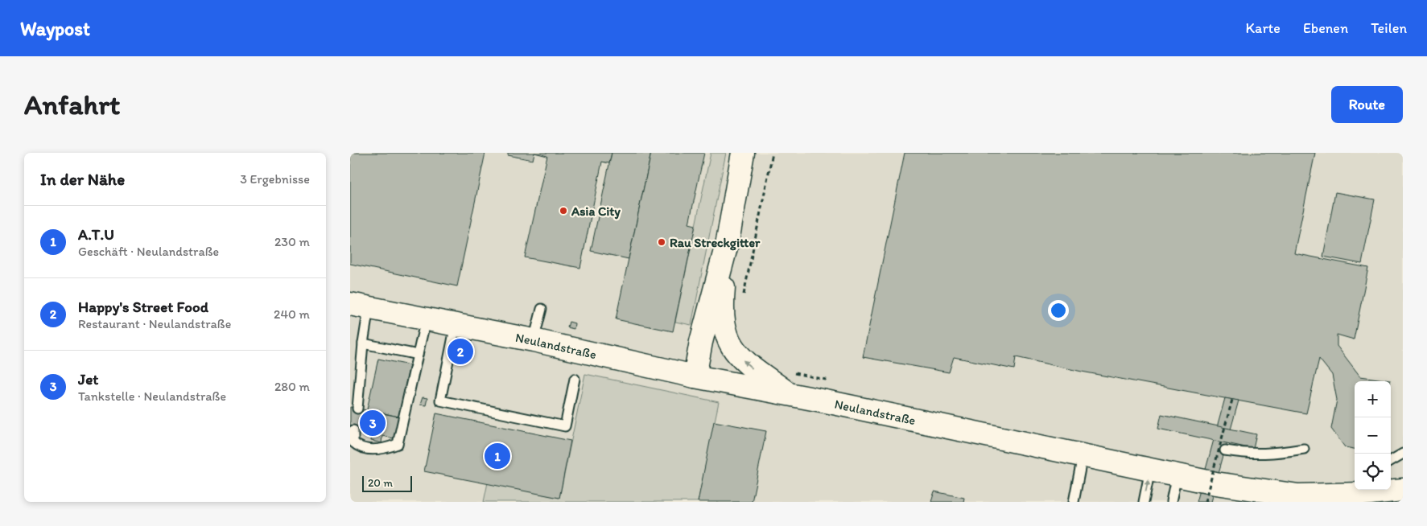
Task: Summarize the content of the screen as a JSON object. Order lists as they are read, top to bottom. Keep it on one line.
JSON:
{"streets":{"street":["Neulandstraße"]},"places":["Asia City","Rau Streckgitter"],"scale_bar":"20 m","page":{"header":"Waypost","nav":["Karte","Ebenen","Teilen"],"buttons":"Route","title":"Anfahrt","heading":["In der Nähe","3 Ergebnisse"],"list":[{"mark":"1","name":"A.T.U","note":"Geschäft · Neulandstraße","value":"230 m"},{"mark":"2","name":"Happy's Street Food","note":"Restaurant · Neulandstraße","value":"240 m"},{"mark":"3","name":"Jet","note":"Tankstelle · Neulandstraße","value":"280 m"}],"pins":["2","3","1"],"map_buttons":["+","−"],"scale":"20 m"}}
